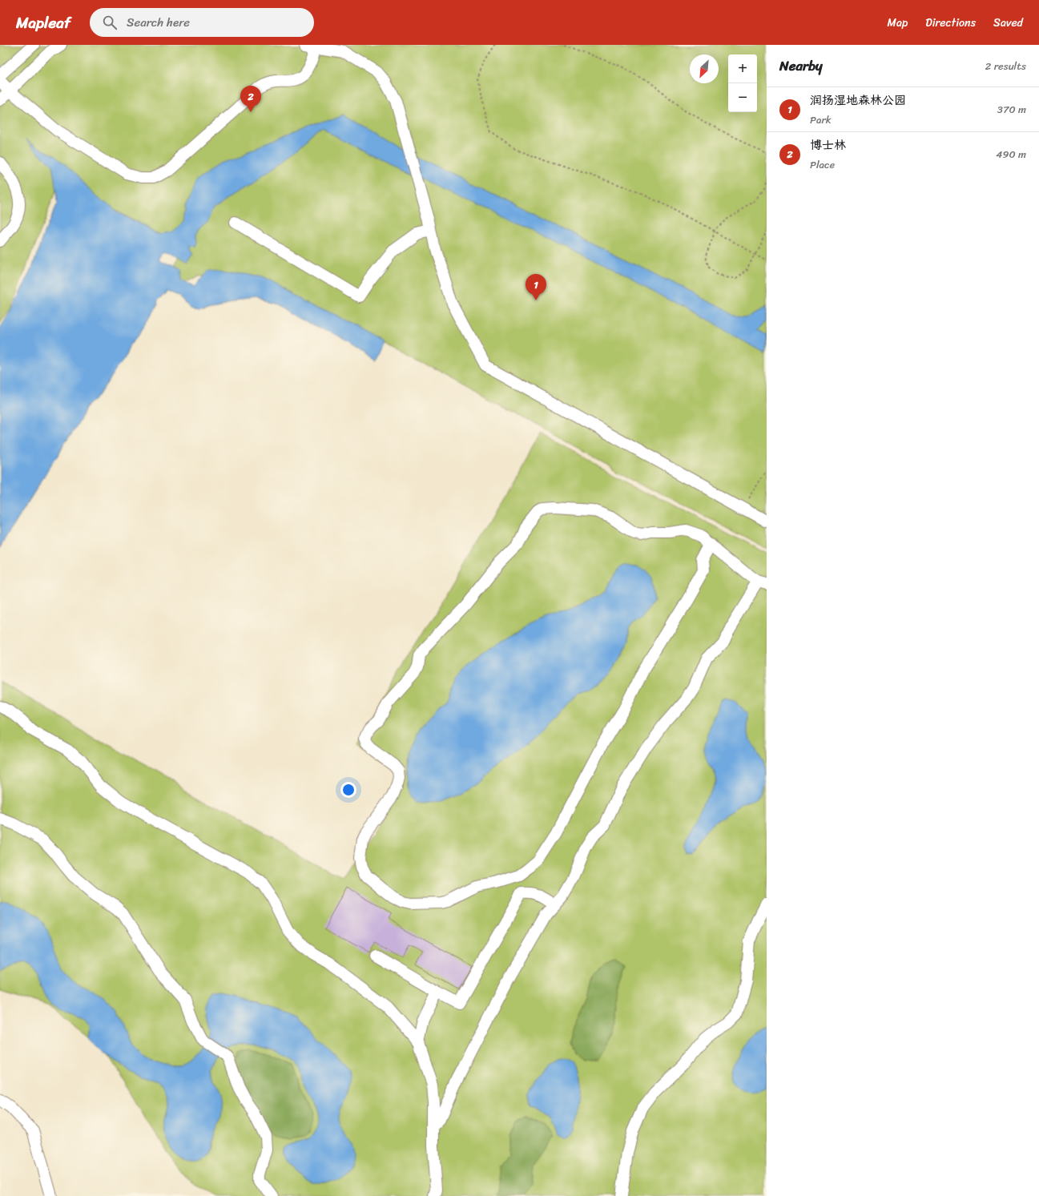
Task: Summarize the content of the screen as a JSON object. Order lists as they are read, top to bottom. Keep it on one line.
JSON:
{"north":"bottom left","page":{"header":"Mapleaf","search":"Search here","nav":["Map","Directions","Saved"],"heading":["Nearby","2 results"],"map_buttons":["+","−"],"pins":["2","1"],"list":[{"mark":"1","name":"润扬湿地森林公园","note":"Park","value":"370 m"},{"mark":"2","name":"博士林","note":"Place","value":"490 m"}]}}
